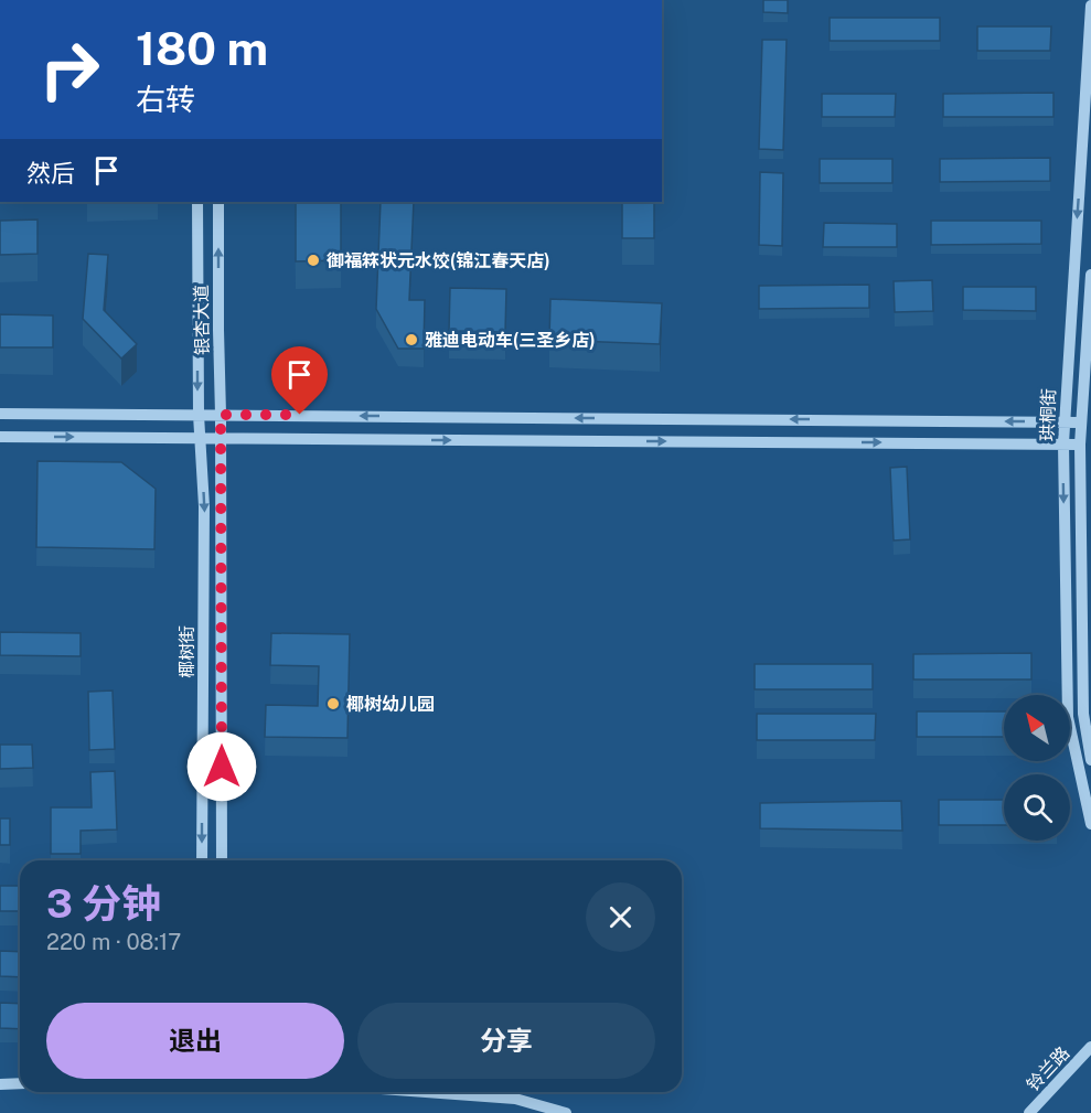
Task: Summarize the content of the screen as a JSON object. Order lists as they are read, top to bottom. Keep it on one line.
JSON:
{"streets":{"street":["银杏大道","珙桐街","椰树街","铃兰路"]},"crossings":[["银杏大道","椰树街"]],"places":["御福箖状元水饺(锦江春天店)","雅迪电动车(三圣乡店)","椰树幼儿园"],"north":"top left","page":{"turn":["180 m","右转"],"then":"然后","heading":["3 分钟","220 m · 08:17"],"buttons":["退出","分享"]}}
